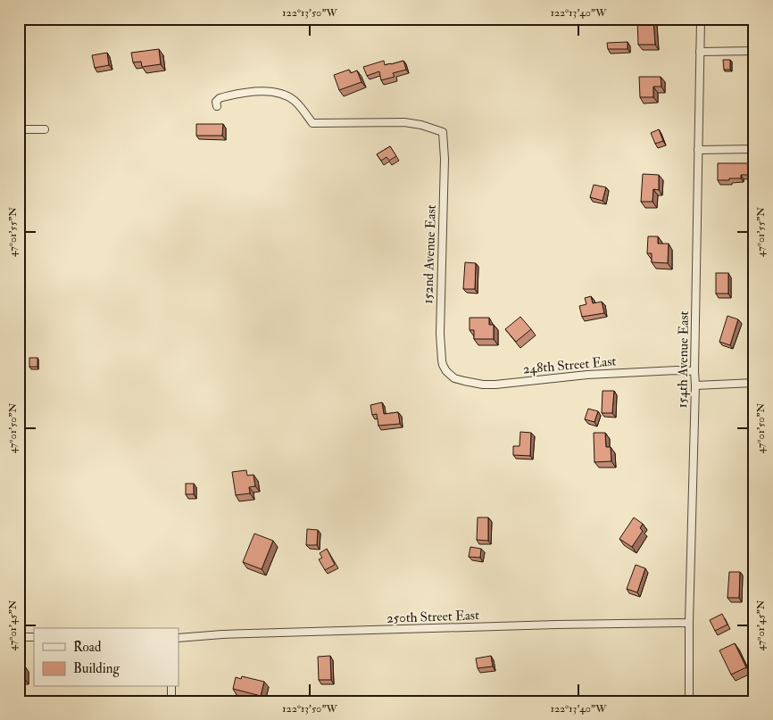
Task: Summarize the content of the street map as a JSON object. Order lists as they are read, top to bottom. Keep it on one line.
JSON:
{"streets":{"street":["152nd Avenue East","154th Avenue East","248th Street East","250th Street East"]},"crossings":[["152nd Avenue East","248th Street East"],["154th Avenue East","248th Street East"],["154th Avenue East","250th Street East"]],"legend":["Road","Building"],"coordinates":["122°13'50\"W","122°13'40\"W","47°01'55\"N","47°01'50\"N","47°01'45\"N"]}
